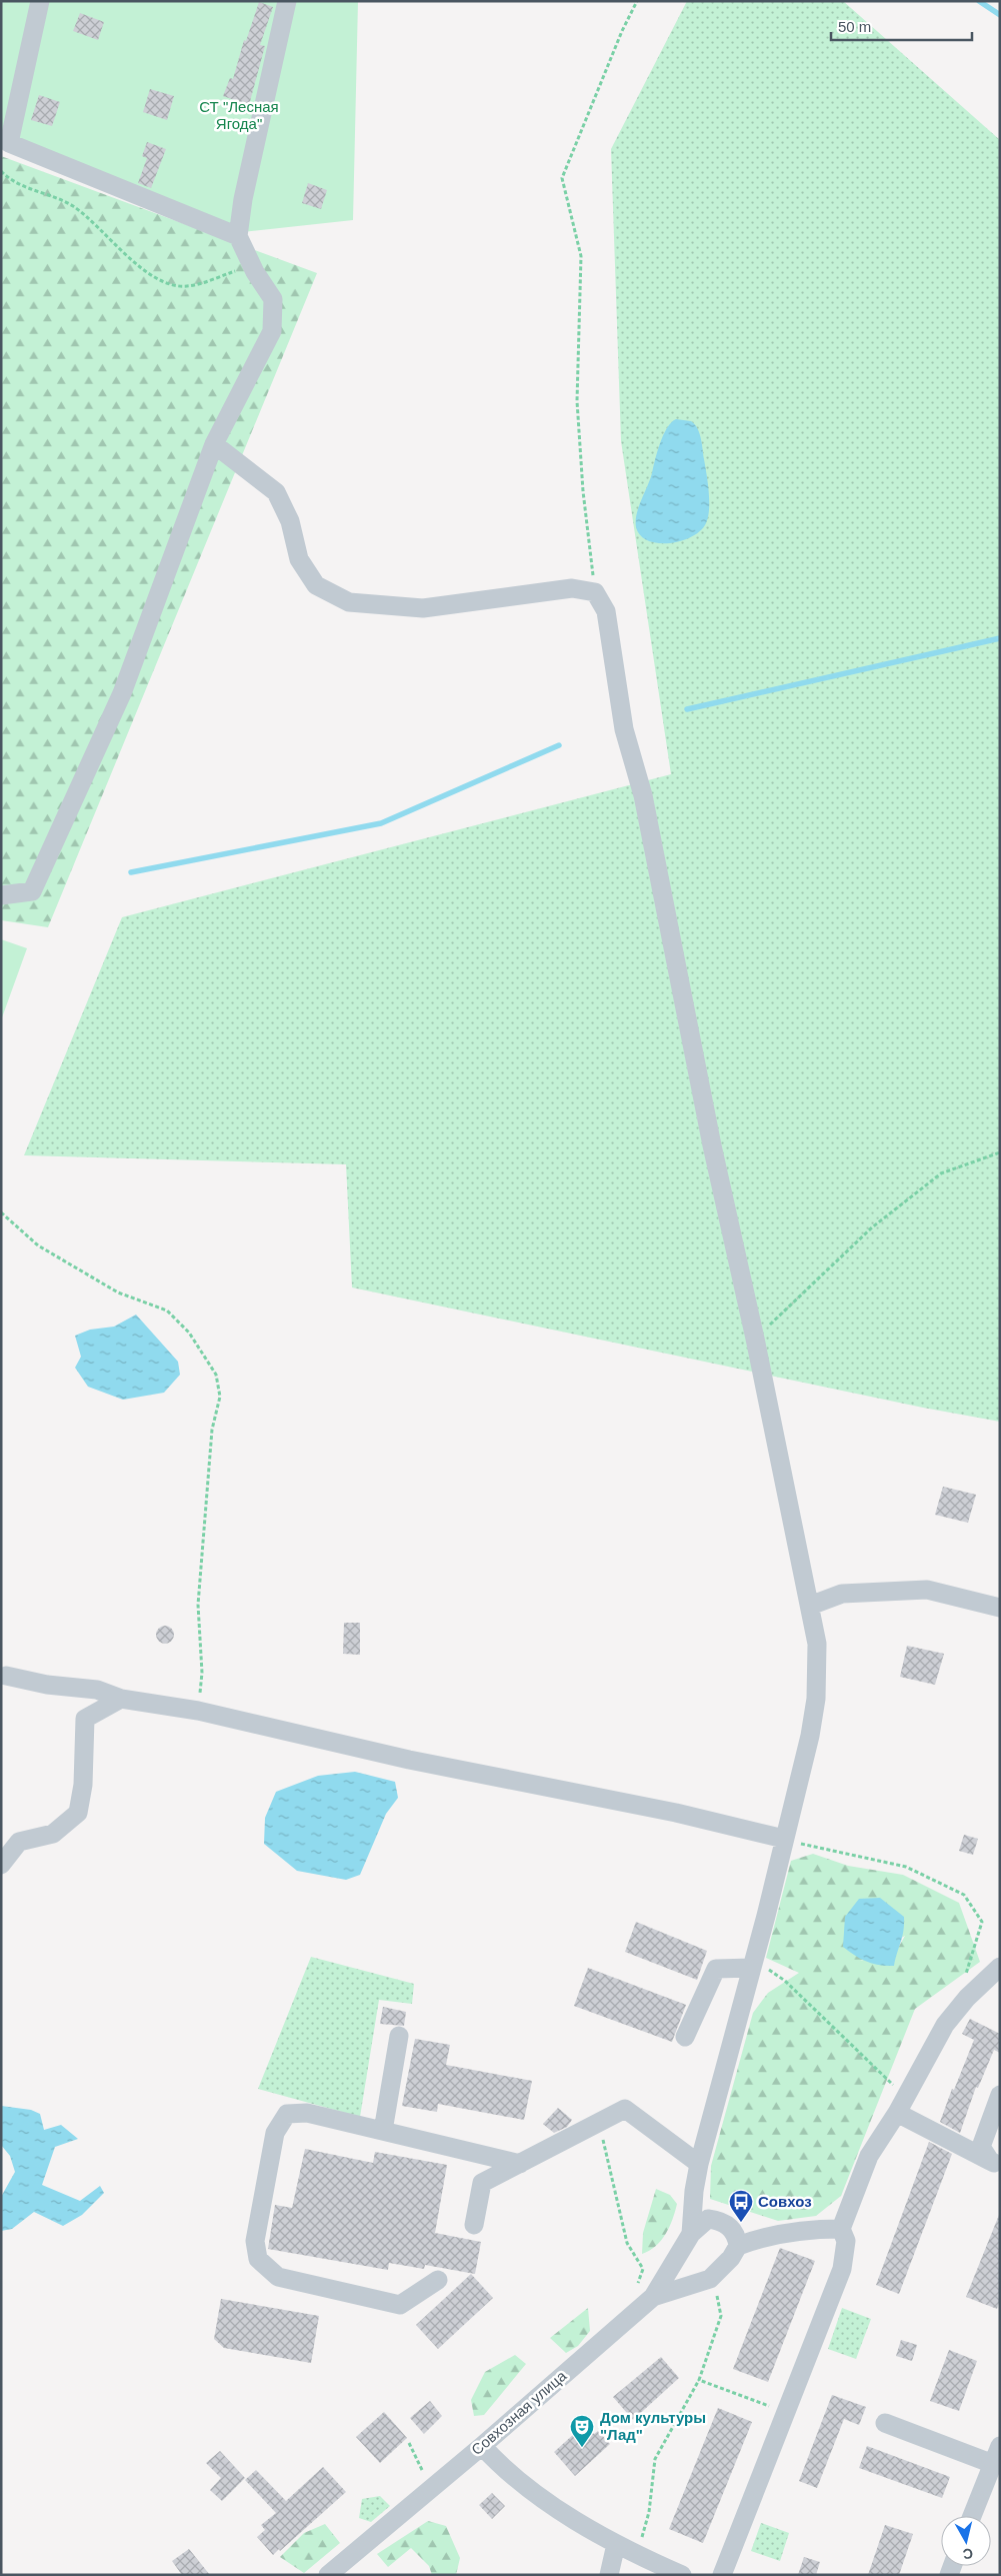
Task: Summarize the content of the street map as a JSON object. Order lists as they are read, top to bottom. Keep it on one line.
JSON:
{"streets":{"street":["Совхозная улица"]},"parks":["СТ \"Лесная Ягода\""],"places":{"bus stop":["Совхоз"],"theatre":["Дом культуры \"Лад\""]},"scale_bar":"50 m","north":"bottom"}
